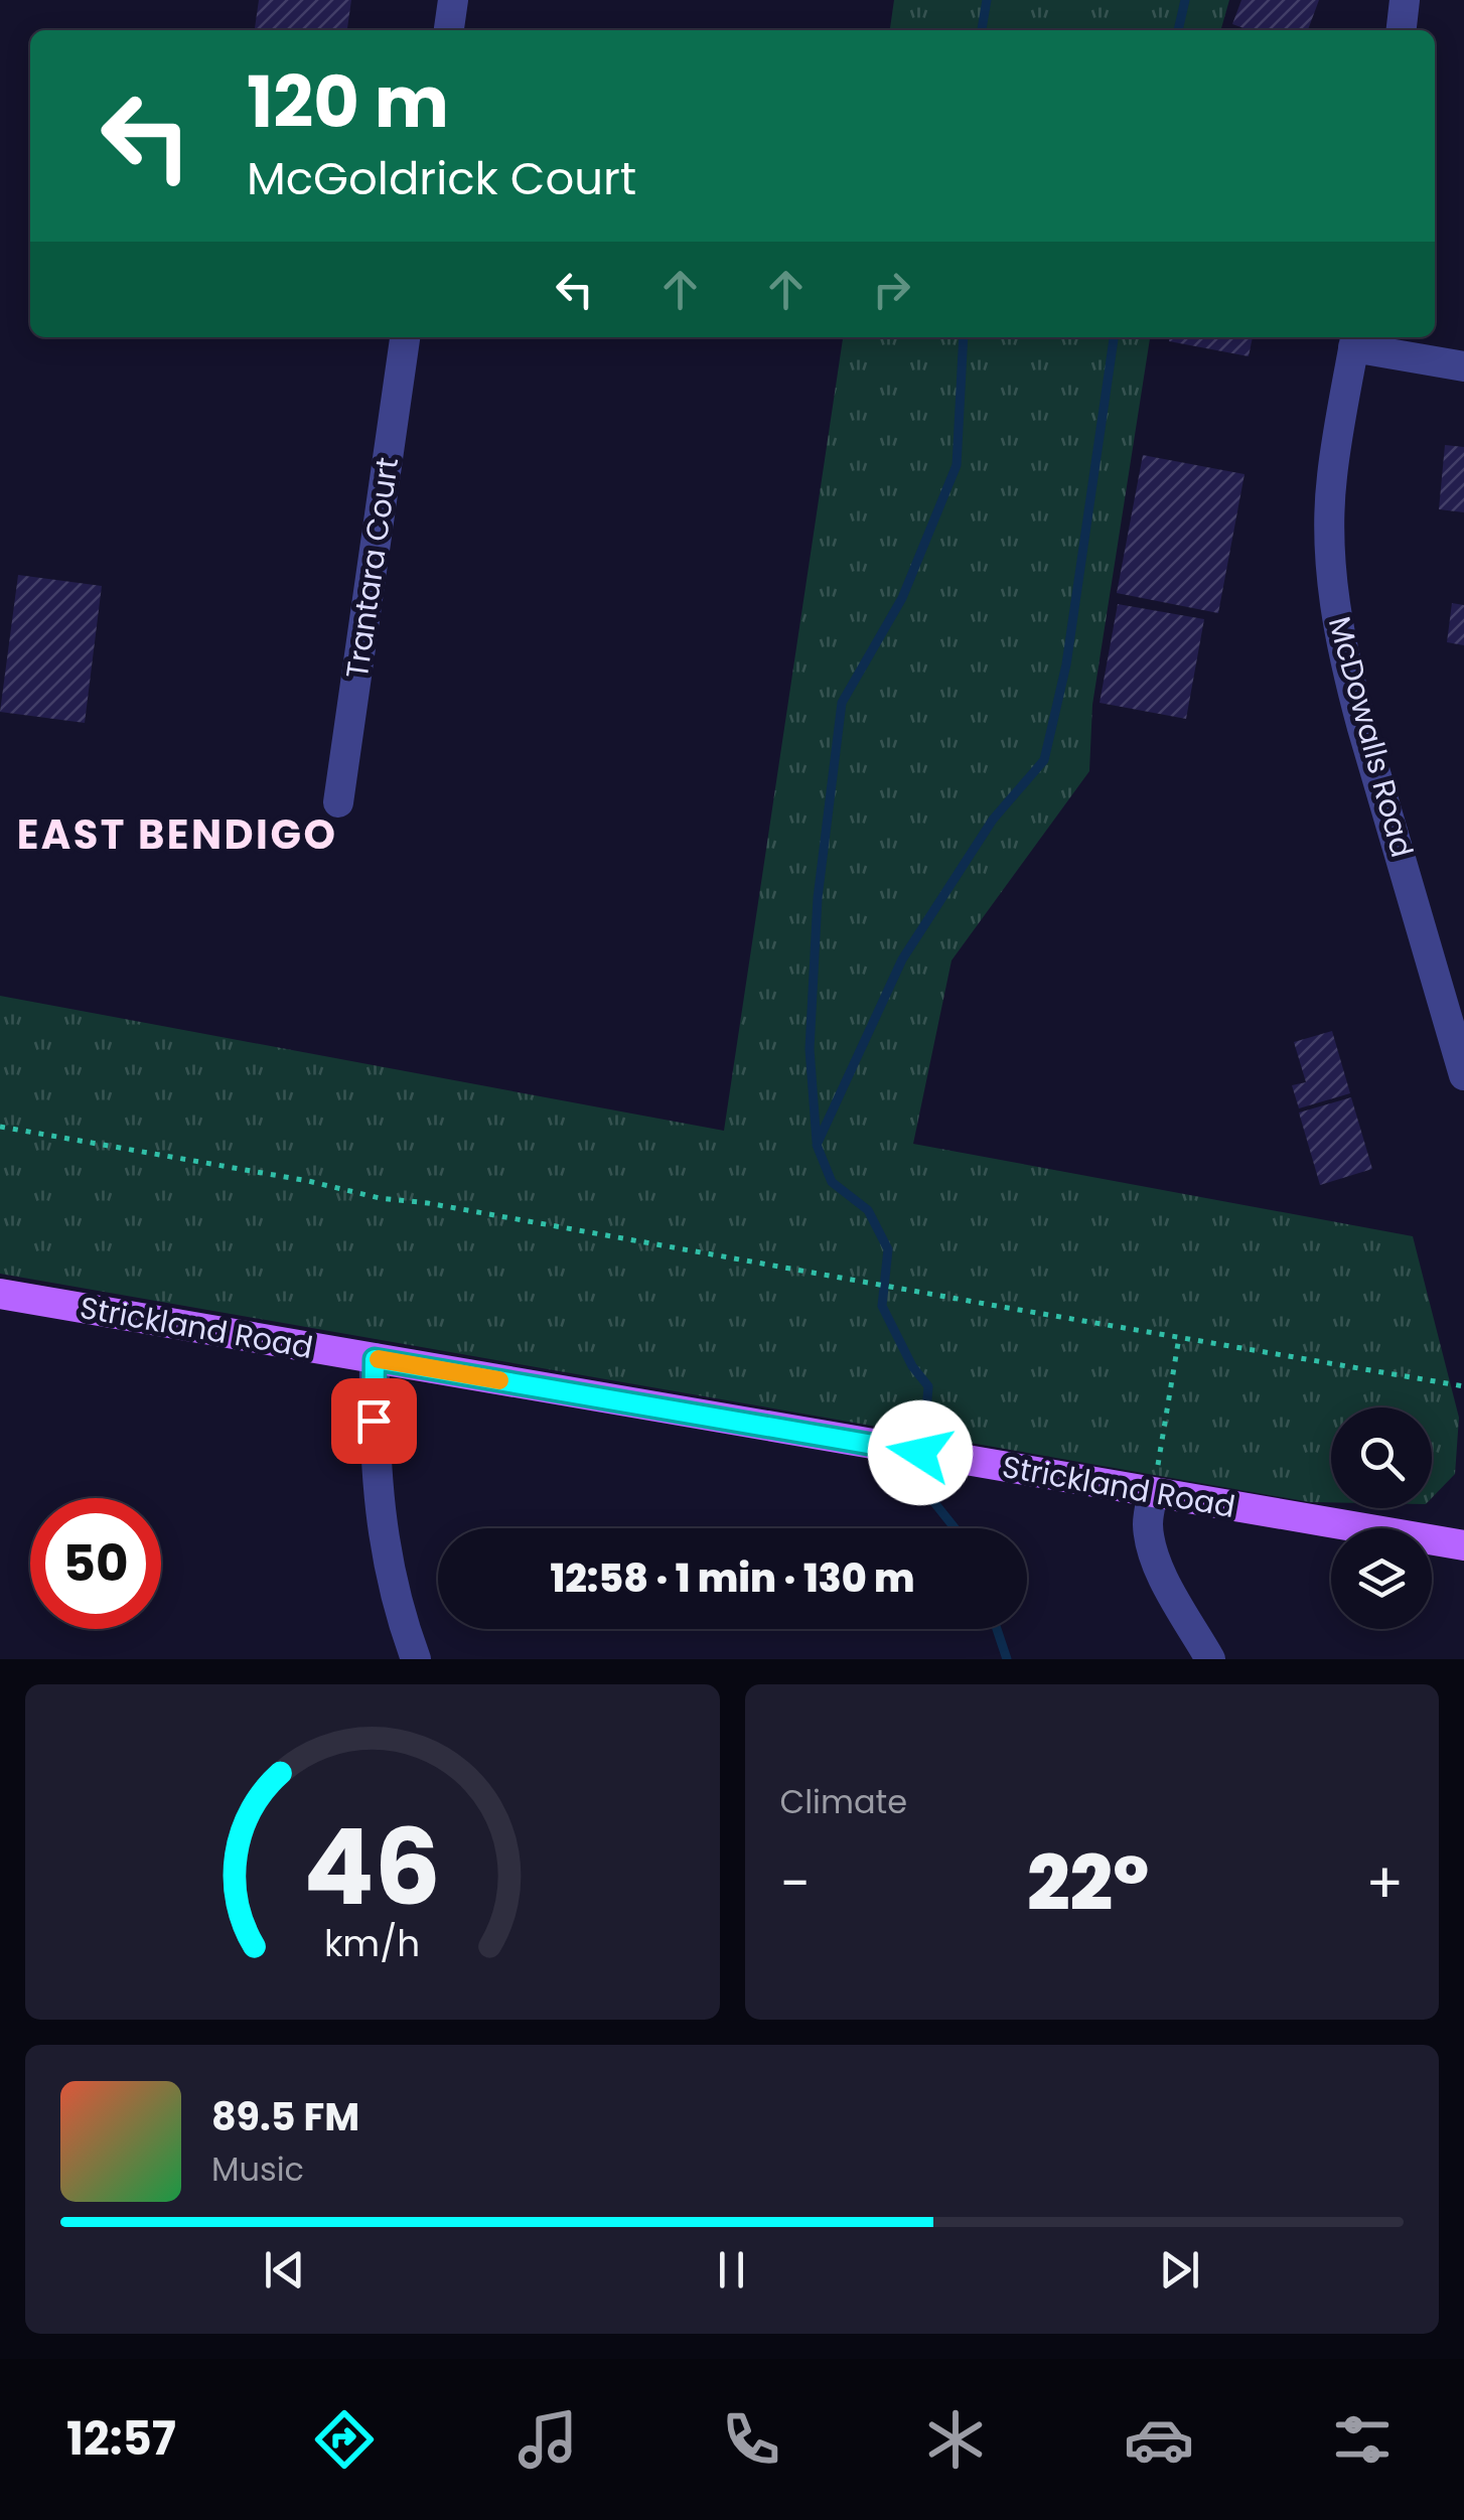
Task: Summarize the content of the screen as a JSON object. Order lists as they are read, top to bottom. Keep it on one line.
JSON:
{"streets":{"main road":["Strickland Road"],"street":["Trantara Court","McDowalls Road"]},"districts":["EAST BENDIGO"],"page":{"turn":["120 m","McGoldrick Court"],"limit":"50","trip":"12:58 · 1 min · 130 m","tile":"Climate","heat":["−","22°","+"],"song":["89.5 FM","Music"],"tabs":"12:57","gauge":["46","km/h"]}}
